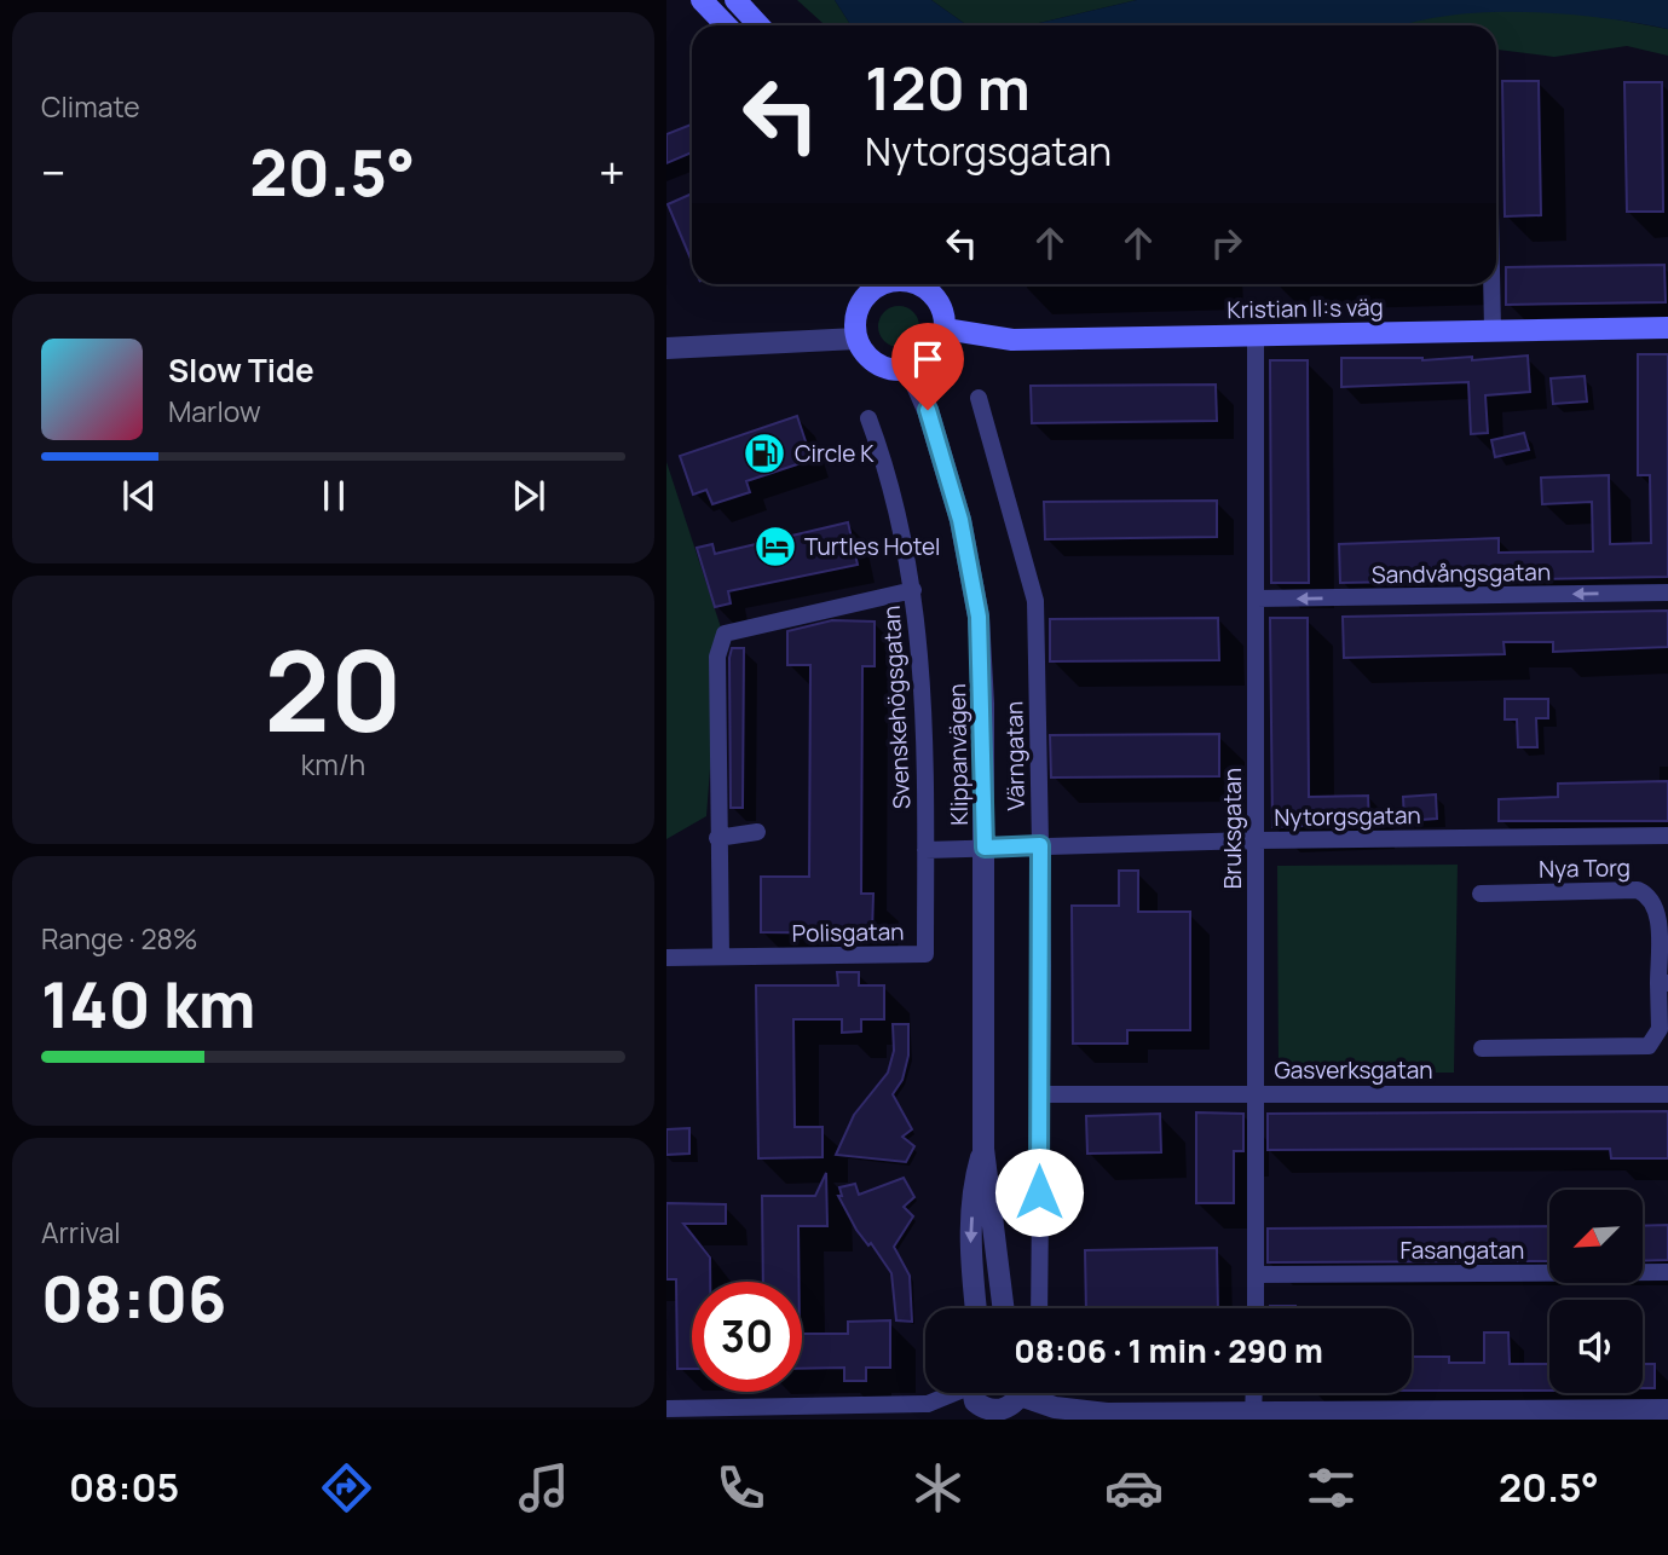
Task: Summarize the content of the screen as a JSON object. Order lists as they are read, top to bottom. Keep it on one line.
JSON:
{"streets":{"main road":["Kristian II:s väg"],"street":["Sandvångsgatan","Svenskehögsgatan","Klippanvägen","Värngatan","Nytorgsgatan","Bruksgatan","Nya Torg","Polisgatan","Gasverksgatan","Fasangatan"]},"crossings":[["Kristian II:s väg","Bruksgatan"],["Sandvångsgatan","Bruksgatan"],["Svenskehögsgatan","Nytorgsgatan"],["Svenskehögsgatan","Polisgatan"],["Klippanvägen","Nytorgsgatan"],["Värngatan","Nytorgsgatan"],["Värngatan","Gasverksgatan"],["Nytorgsgatan","Bruksgatan"],["Nytorgsgatan","Polisgatan"],["Bruksgatan","Gasverksgatan"],["Bruksgatan","Fasangatan"]],"one_way":["Sandvångsgatan"],"places":{"fuel station":["Circle K"],"hotel":["Turtles Hotel"]},"north":"bottom left","page":{"tile":["Climate",["20","km/h"],["Range · 28%","140 km"],["Arrival","08:06"]],"turn":["120 m","Nytorgsgatan"],"heat":["−","20.5°","+"],"song":["Slow Tide","Marlow"],"limit":"30","trip":"08:06 · 1 min · 290 m","tabs":["08:05","20.5°"]}}
